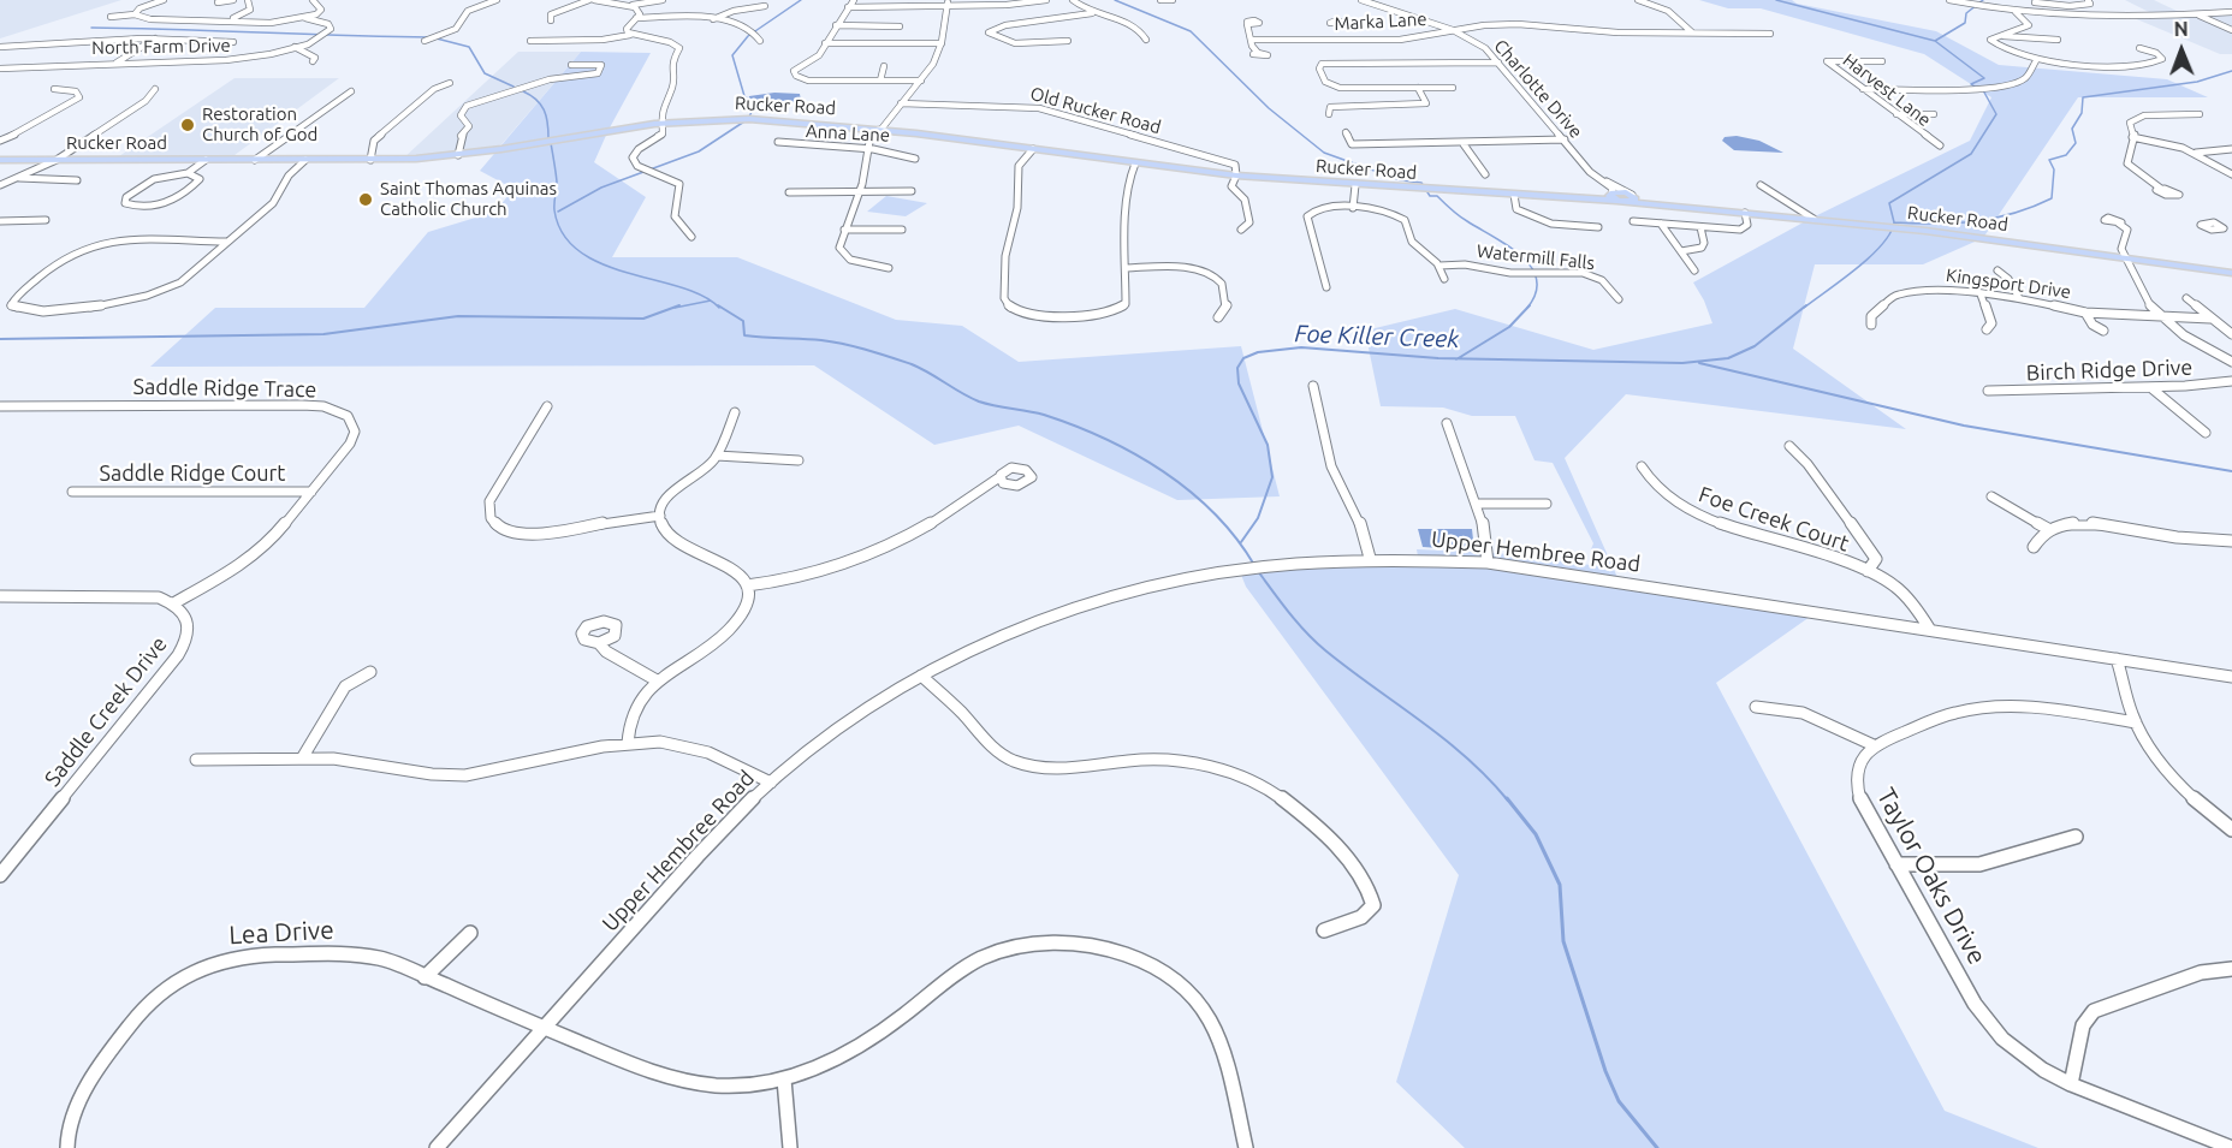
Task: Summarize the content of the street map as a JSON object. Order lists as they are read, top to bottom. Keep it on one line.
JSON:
{"streets":{"main road":["Rucker Road"],"street":["Marka Lane","North Farm Drive","Charlotte Drive","Harvest Lane","Old Rucker Road","Anna Lane","Watermill Falls","Kingsport Drive","Birch Ridge Drive","Saddle Ridge Trace","Saddle Ridge Court","Foe Creek Court","Upper Hembree Road","Saddle Creek Drive","Taylor Oaks Drive","Lea Drive"]},"crossings":[["Marka Lane","Charlotte Drive"],["Charlotte Drive","Rucker Road"],["Rucker Road","Old Rucker Road"],["Saddle Ridge Trace","Saddle Ridge Court"],["Saddle Ridge Trace","Saddle Creek Drive"],["Foe Creek Court","Upper Hembree Road"],["Upper Hembree Road","Lea Drive"]],"water":["Foe Killer Creek"],"places":["Restoration Church of God","Saint Thomas Aquinas Catholic Church"],"north":"top"}
